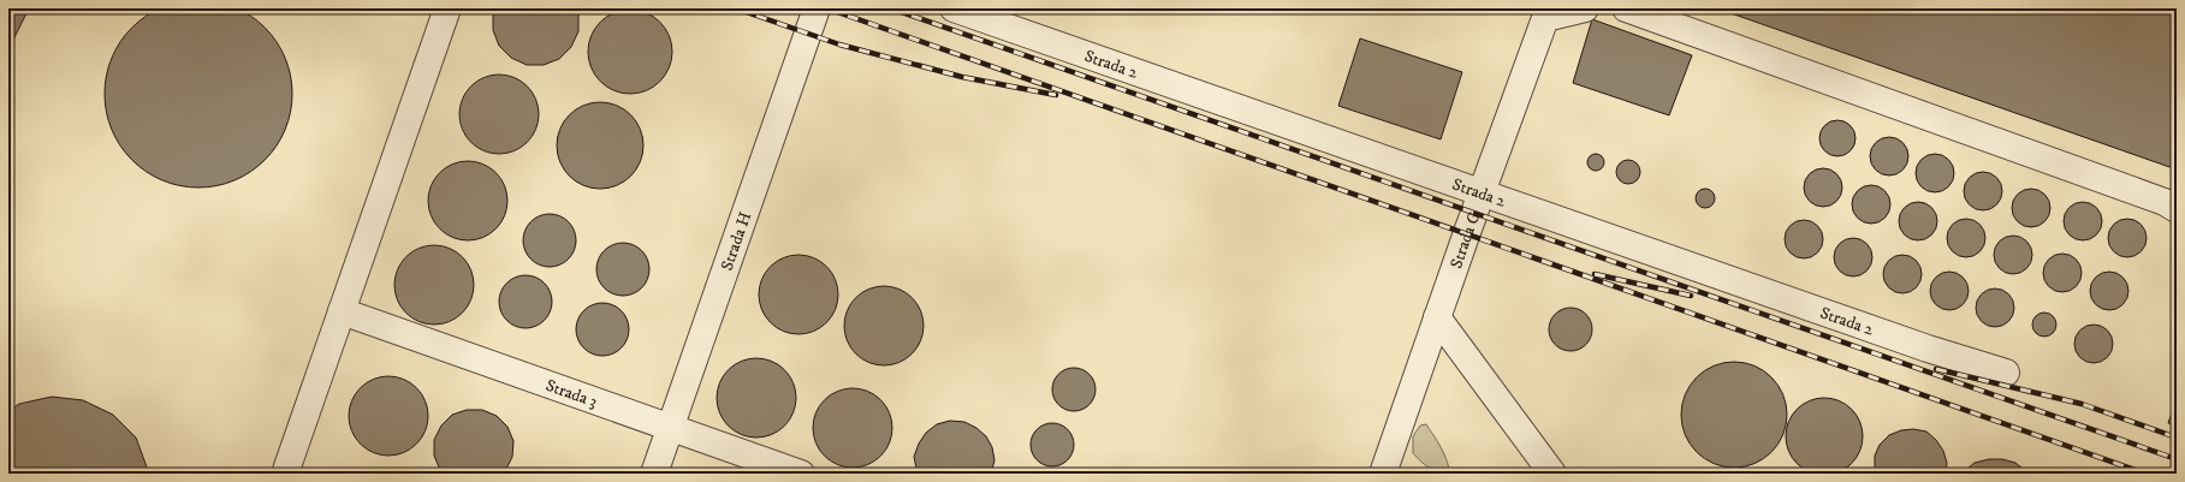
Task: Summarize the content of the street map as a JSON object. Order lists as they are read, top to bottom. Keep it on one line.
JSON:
{"streets":{"lane":["Strada 2","Strada G","Strada H","Strada 3"]},"crossings":[["Strada 2","Strada G"],["Strada H","Strada 3"]]}
